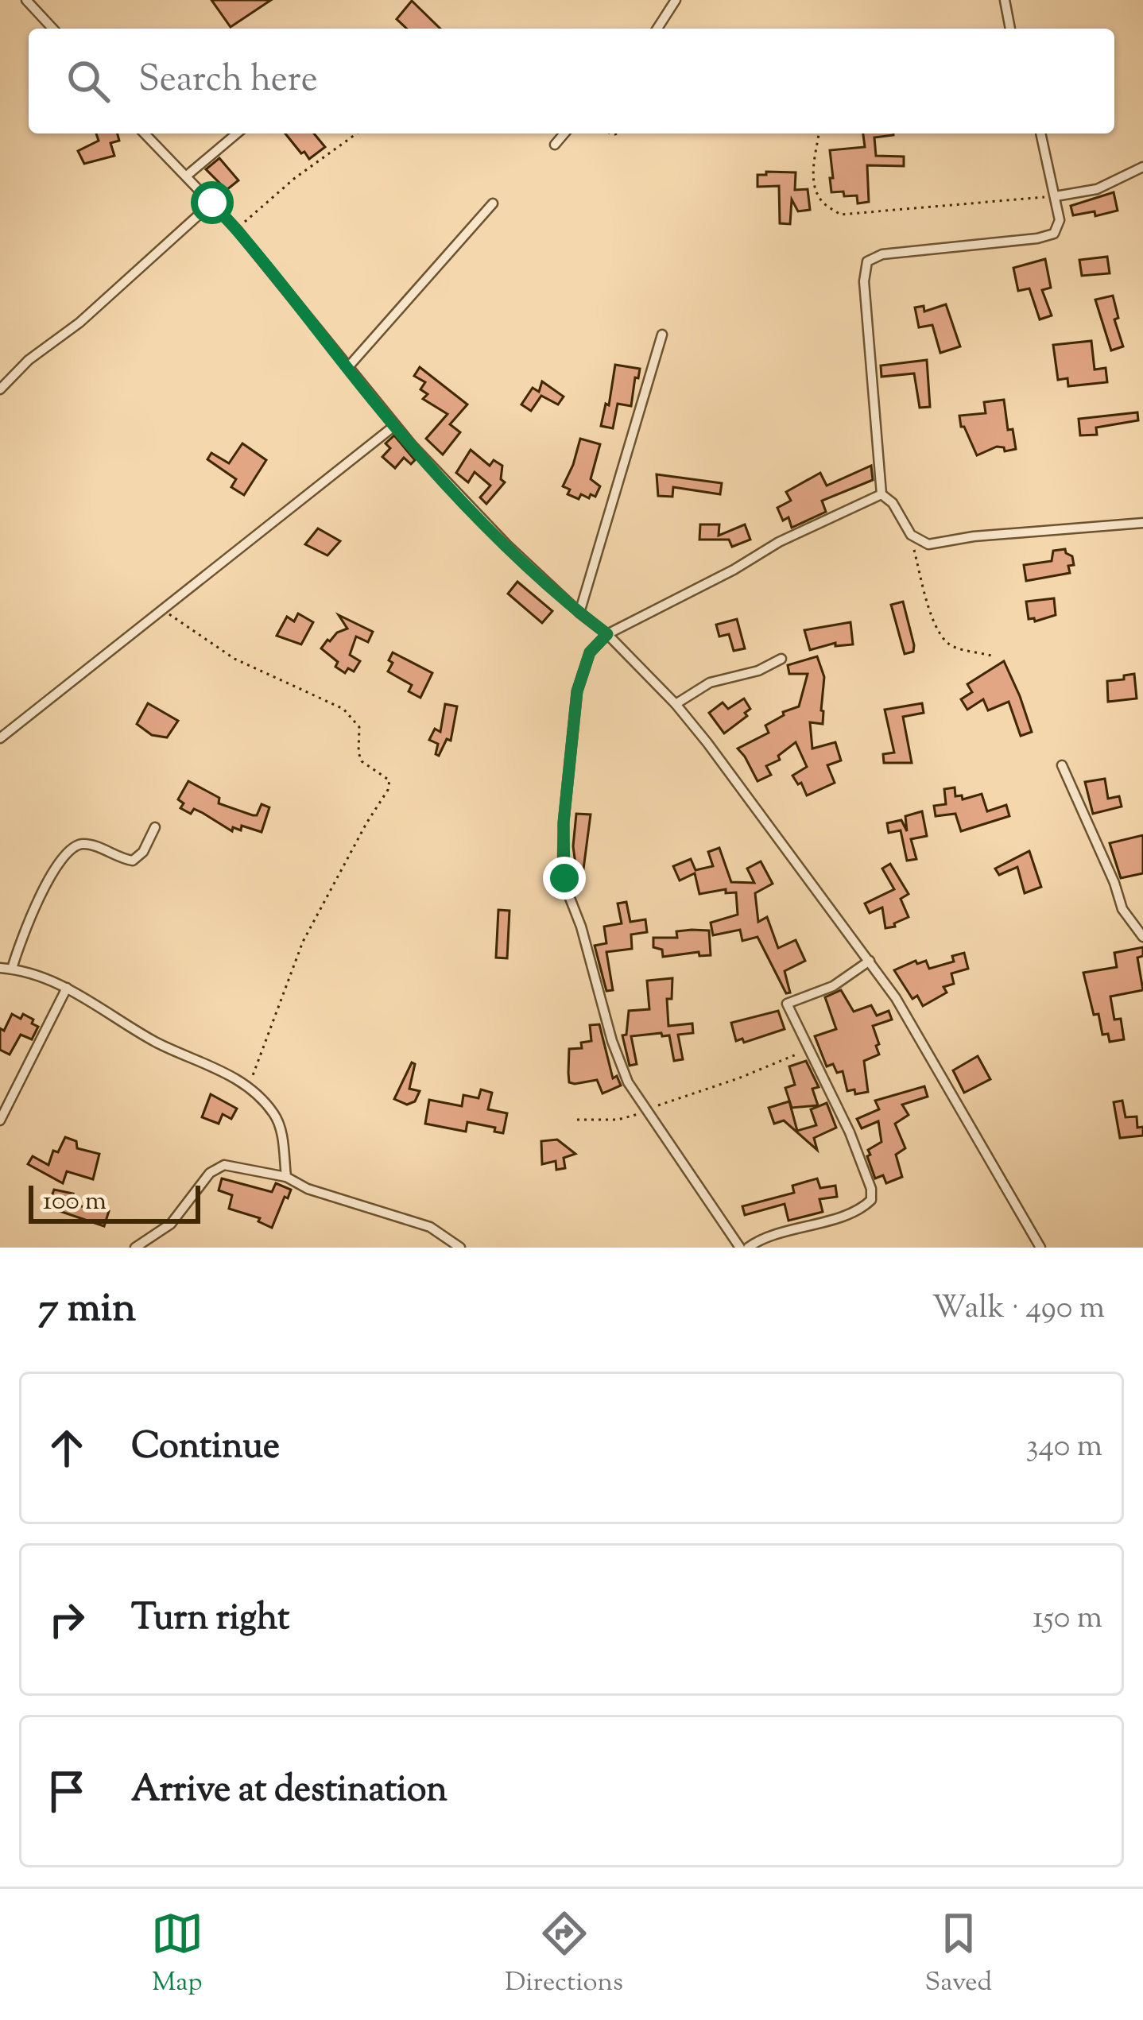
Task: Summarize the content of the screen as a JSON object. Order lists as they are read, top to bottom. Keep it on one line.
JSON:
{"scale_bar":"100 m","page":{"search":"Search here","scale":"100 m","heading":["7 min","Walk · 490 m"],"list":[["Continue","340 m"],["Turn right","150 m"],"Arrive at destination"],"nav":["Map","Directions","Saved"]}}
